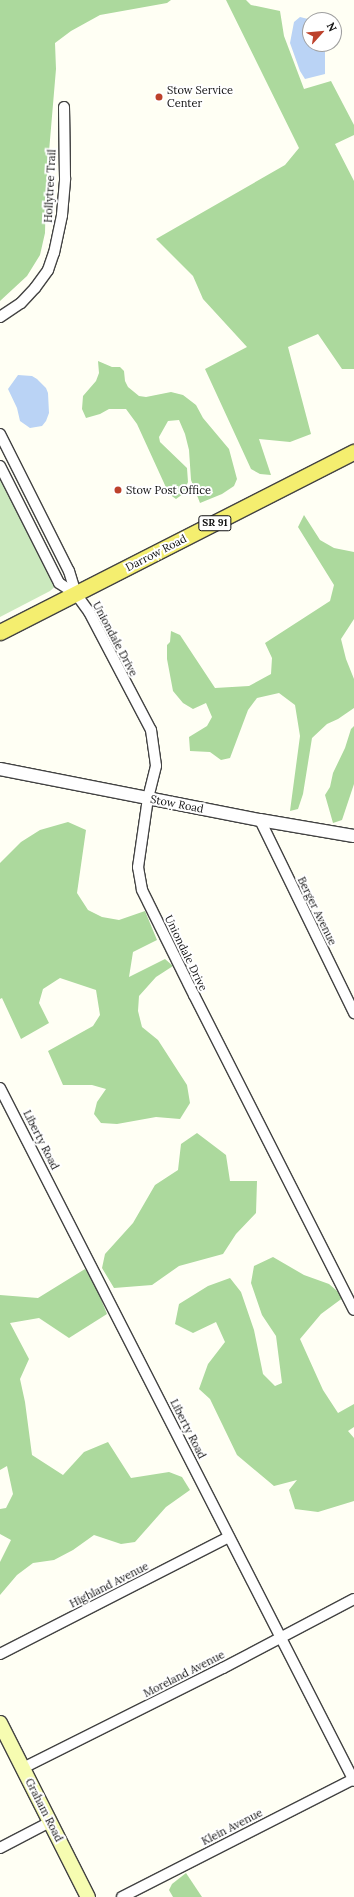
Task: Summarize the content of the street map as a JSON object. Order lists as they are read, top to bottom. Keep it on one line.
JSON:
{"streets":{"main road":["SR 91","Darrow Road","Graham Road"],"street":["Hollytree Trail","Uniondale Drive","Stow Road","Berger Avenue","Liberty Road","Highland Avenue","Moreland Avenue","Klein Avenue"]},"crossings":[["Darrow Road","Uniondale Drive"],["Uniondale Drive","Stow Road"],["Stow Road","Berger Avenue"],["Liberty Road","Highland Avenue"],["Liberty Road","Moreland Avenue"],["Liberty Road","Klein Avenue"],["Moreland Avenue","Graham Road"]],"places":["Stow Service Center","Stow Post Office"],"north":"top right"}
